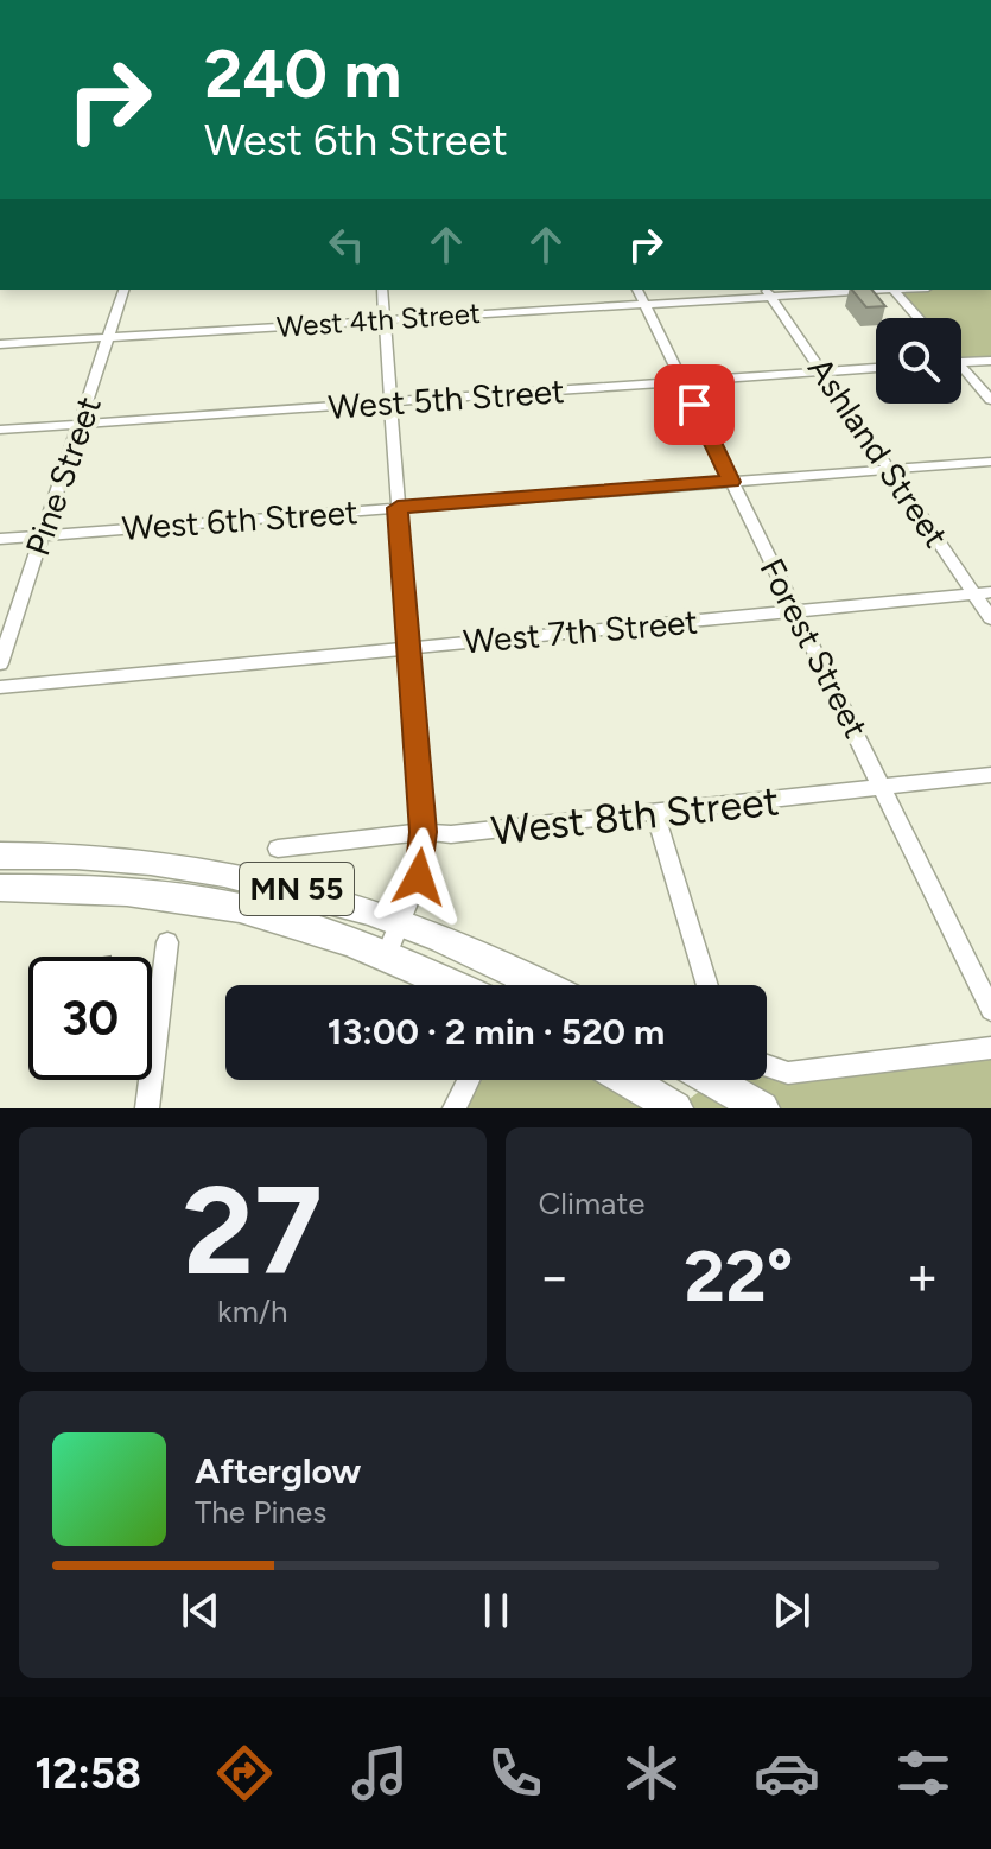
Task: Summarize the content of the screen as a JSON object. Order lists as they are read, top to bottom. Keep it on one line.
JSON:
{"streets":{"highway":["MN 55"],"street":["West 4th Street","West 5th Street","Ashland Street","Pine Street","West 6th Street","West 7th Street","Forest Street","West 8th Street"]},"crossings":[["West 4th Street","Ashland Street"],["West 4th Street","Pine Street"],["West 4th Street","Forest Street"],["West 5th Street","Ashland Street"],["West 5th Street","Pine Street"],["West 5th Street","Forest Street"],["Ashland Street","West 6th Street"],["Ashland Street","West 7th Street"],["Pine Street","West 6th Street"],["West 6th Street","Forest Street"],["West 7th Street","Forest Street"],["Forest Street","West 8th Street"]],"page":{"turn":["240 m","West 6th Street"],"limit":"30","trip":"13:00 · 2 min · 520 m","tile":[["27","km/h"],"Climate"],"heat":["−","22°","+"],"song":["Afterglow","The Pines"],"tabs":"12:58"}}
